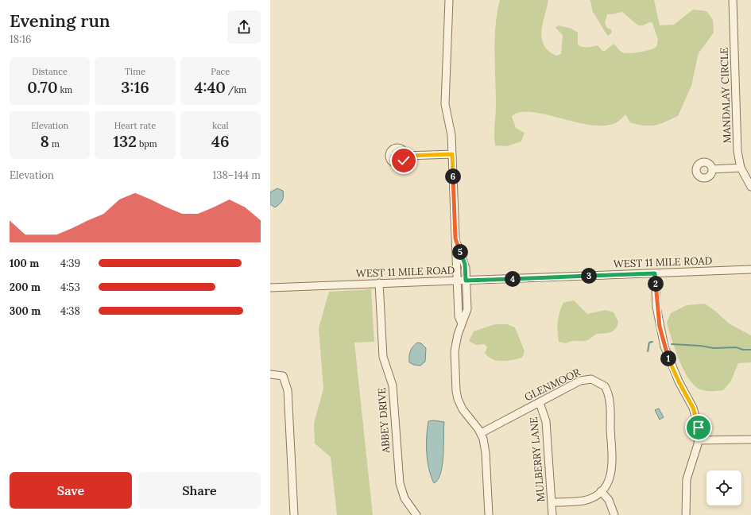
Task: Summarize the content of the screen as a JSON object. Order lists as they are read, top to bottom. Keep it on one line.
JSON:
{"streets":{"street":["MANDALAY CIRCLE","WEST 11 MILE ROAD","GLENMOOR","ABBEY DRIVE","MULBERRY LANE"]},"crossings":[["WEST 11 MILE ROAD","ABBEY DRIVE"],["GLENMOOR","MULBERRY LANE"]],"page":{"heading":["Evening run","18:16"],"stats":[["Distance","0.70 km"],["Time","3:16"],["Pace","4:40 /km"],["Elevation","8 m"],["Heart rate","132 bpm"],["kcal","46"]],"chart":["Elevation","138–144 m"],"pins":["6","5","3","4","2","1"],"list":[{"name":"100 m","note":"4:39"},{"name":"200 m","note":"4:53"},{"name":"300 m","note":"4:38"}],"buttons":["Save","Share"]}}
